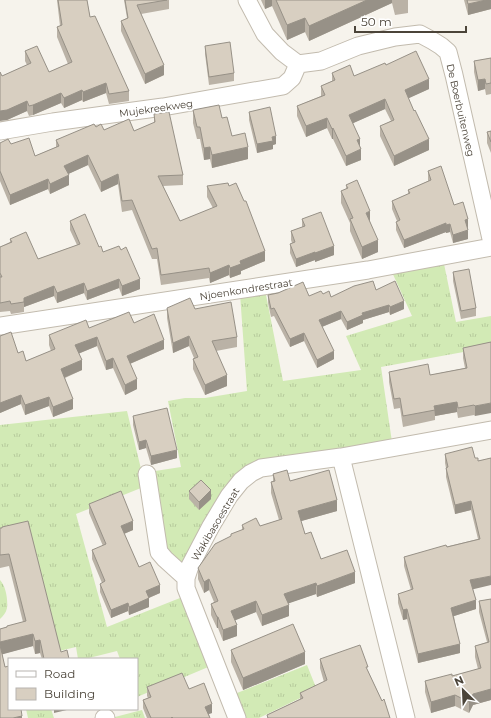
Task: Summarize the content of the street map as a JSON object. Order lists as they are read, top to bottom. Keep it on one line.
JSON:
{"streets":{"street":["Mujekreekweg","De Boerbuitenweg","Njoenkondrestraat","Wakibasoestraat"]},"crossings":[["Mujekreekweg","De Boerbuitenweg"]],"legend":["Road","Building"],"scale_bar":"50 m","north":"top left"}
